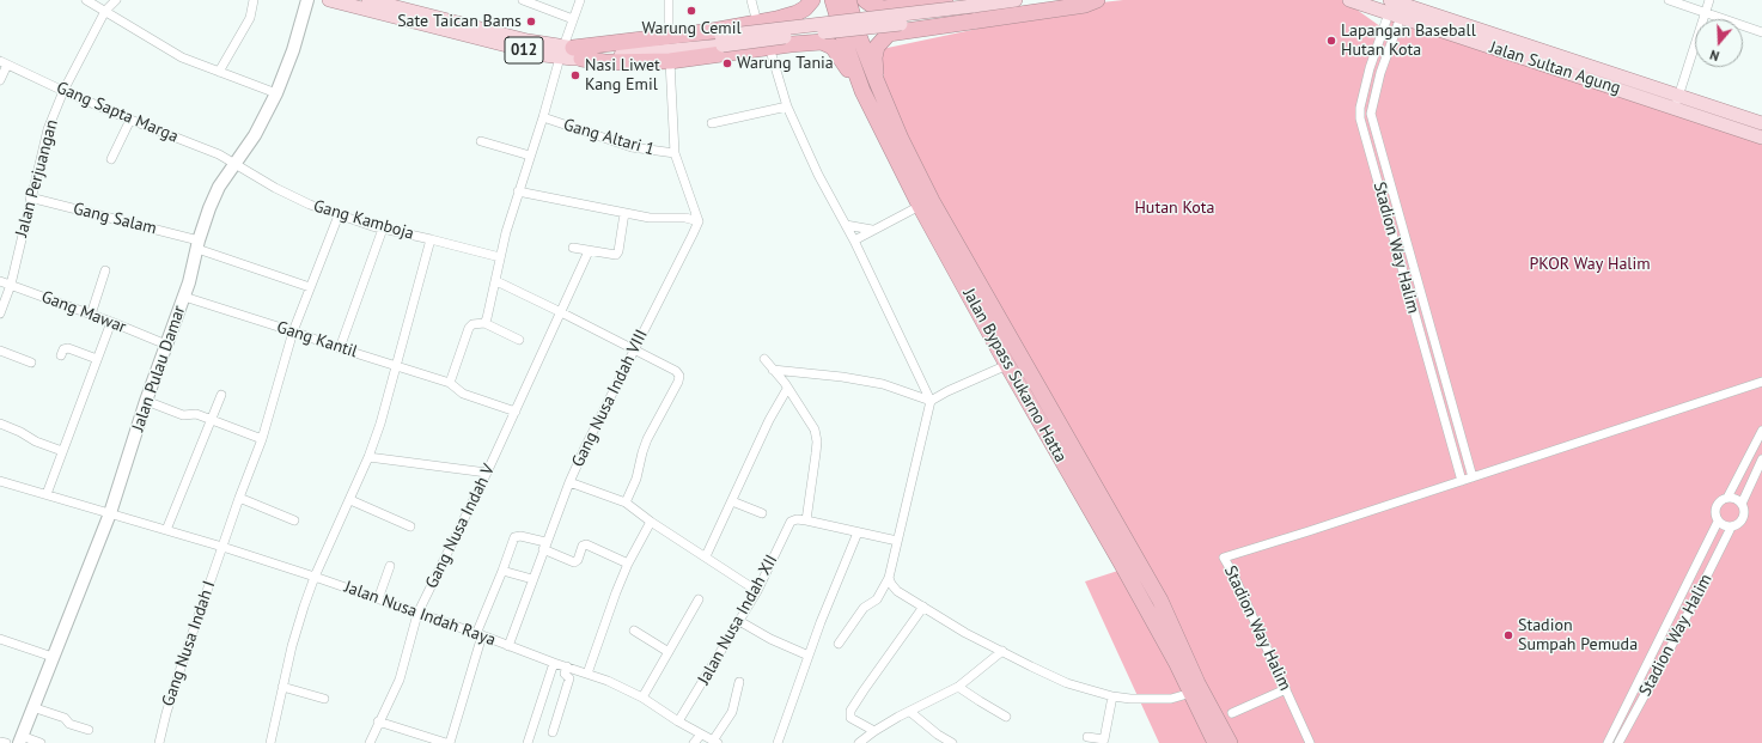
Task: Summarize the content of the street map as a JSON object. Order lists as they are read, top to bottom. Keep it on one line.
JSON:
{"streets":{"highway":["Jalan Bypass Sukarno Hatta"],"main road":["012","Jalan Sultan Agung"],"street":["Gang Sapta Marga","Gang Altari 1","Jalan Perjuangan","Gang Salam","Gang Kamboja","Stadion Way Halim","Gang Mawar","Gang Kantil","Jalan Pulau Damar","Gang Nusa Indah VIII","Gang Nusa Indah V","Jalan Nusa Indah Raya","Jalan Nusa Indah XII","Gang Nusa Indah I"]},"crossings":[["Jalan Sultan Agung","Stadion Way Halim"],["Gang Sapta Marga","Jalan Perjuangan"],["Gang Sapta Marga","Gang Kamboja"],["Gang Sapta Marga","Jalan Pulau Damar"],["Jalan Perjuangan","Gang Salam"],["Jalan Perjuangan","Gang Mawar"],["Gang Salam","Jalan Pulau Damar"],["Gang Salam","Gang Nusa Indah I"],["Gang Kamboja","Jalan Pulau Damar"],["Gang Kamboja","Gang Nusa Indah I"],["Gang Mawar","Jalan Pulau Damar"],["Gang Kantil","Jalan Pulau Damar"],["Gang Kantil","Gang Nusa Indah V"],["Gang Kantil","Gang Nusa Indah I"],["Jalan Pulau Damar","Jalan Nusa Indah Raya"],["Gang Nusa Indah VIII","Jalan Nusa Indah Raya"],["Gang Nusa Indah V","Jalan Nusa Indah Raya"],["Jalan Nusa Indah Raya","Jalan Nusa Indah XII"],["Jalan Nusa Indah Raya","Gang Nusa Indah I"]],"parks":["Hutan Kota","PKOR Way Halim"],"places":["Warung Cemil","Sate Taican Bams","Lapangan Baseball Hutan Kota","Warung Tania","Nasi Liwet Kang Emil","Stadion Sumpah Pemuda"],"north":"bottom"}
